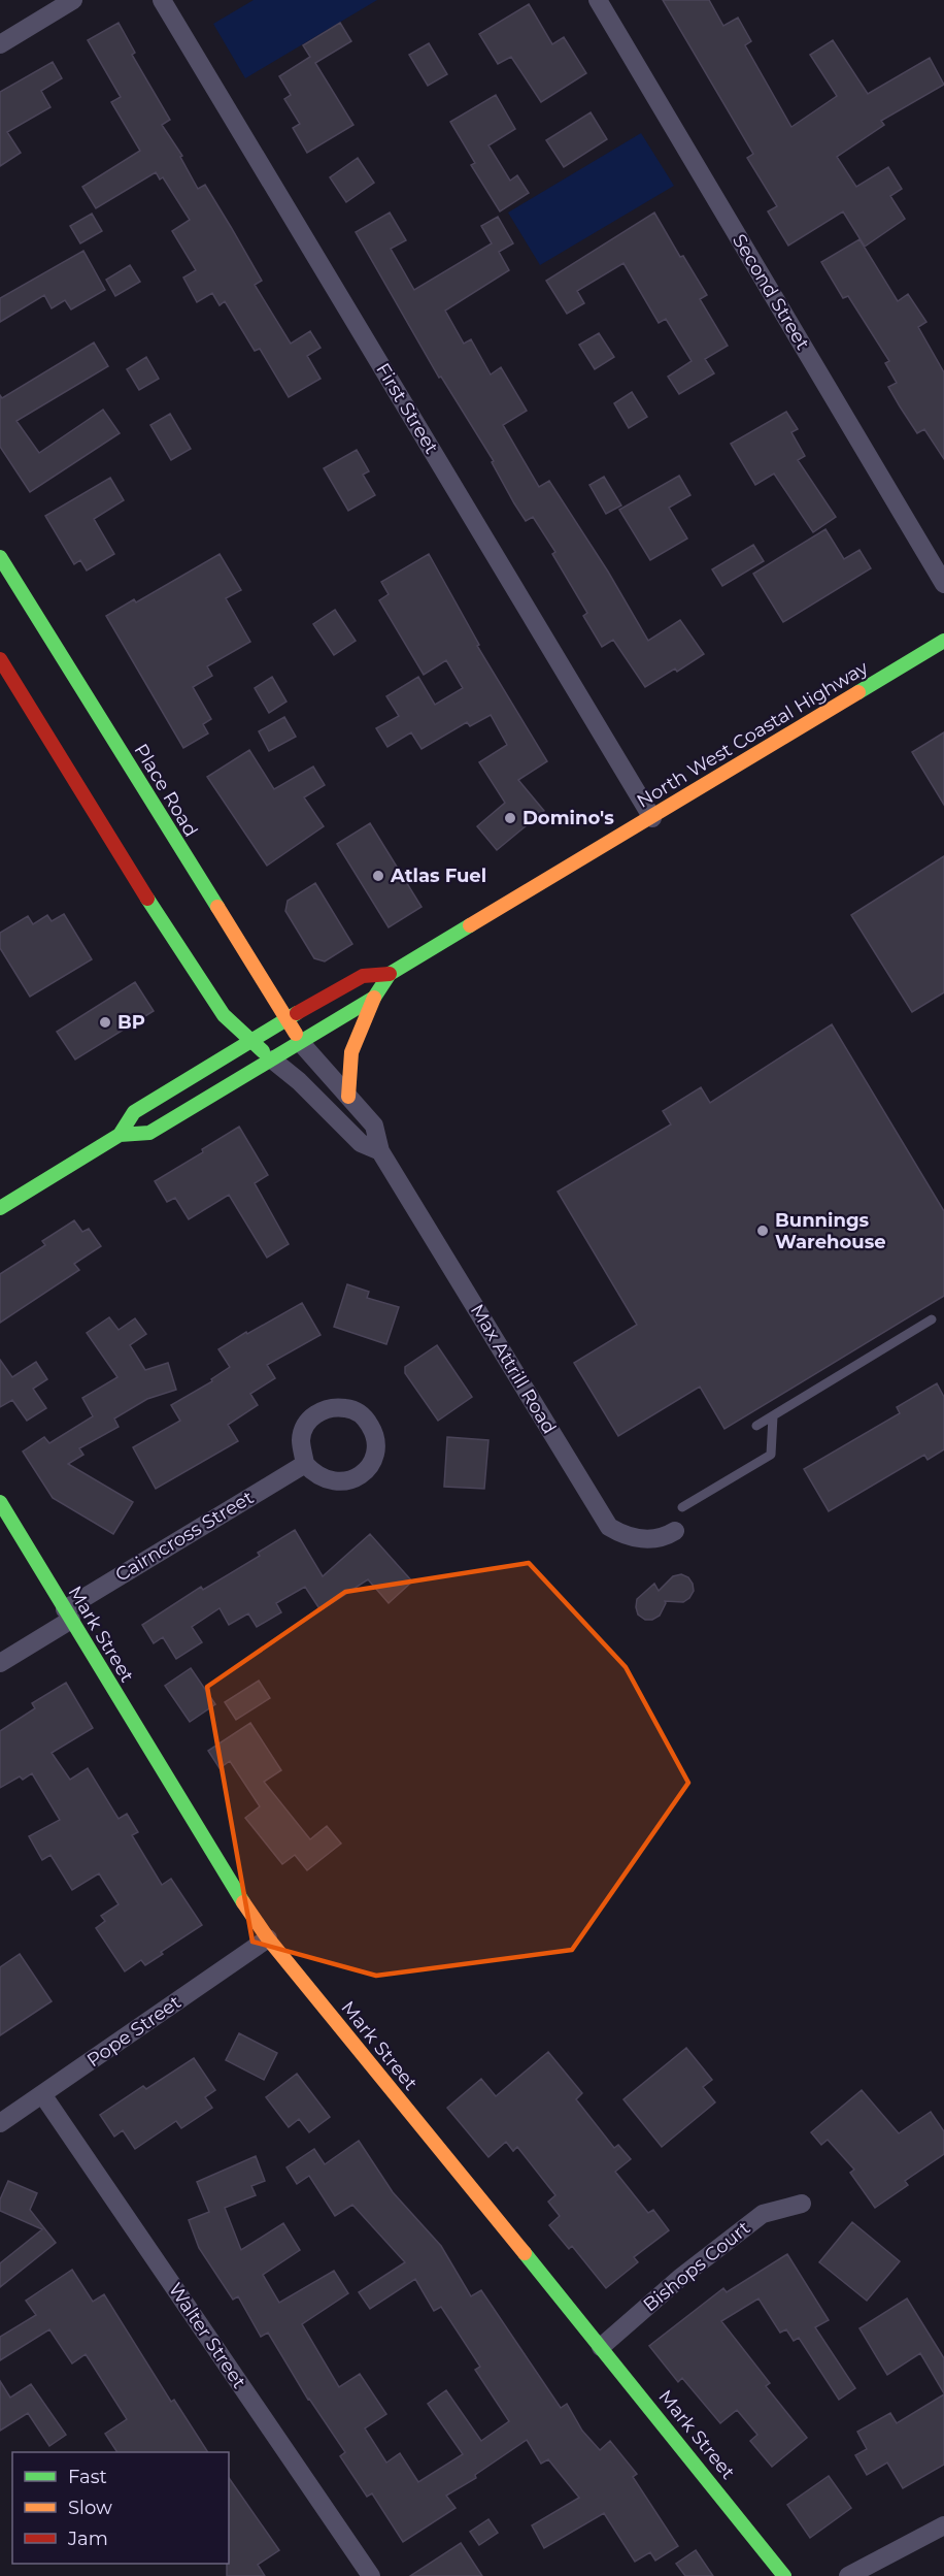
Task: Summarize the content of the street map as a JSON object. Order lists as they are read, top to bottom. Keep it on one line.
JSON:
{"streets":{"main road":["North West Coastal Highway","Place Road","Mark Street"],"street":["Second Street","First Street","Max Attrill Road","Cairncross Street","Pope Street","Bishops Court","Walter Street"]},"crossings":[["First Street","North West Coastal Highway"],["North West Coastal Highway","Place Road"],["North West Coastal Highway","Max Attrill Road"],["Place Road","Max Attrill Road"],["Cairncross Street","Mark Street"],["Mark Street","Pope Street"],["Mark Street","Bishops Court"],["Pope Street","Walter Street"]],"places":["Domino's","Atlas Fuel","BP","Bunnings Warehouse"],"legend":["Fast","Slow","Jam"]}
